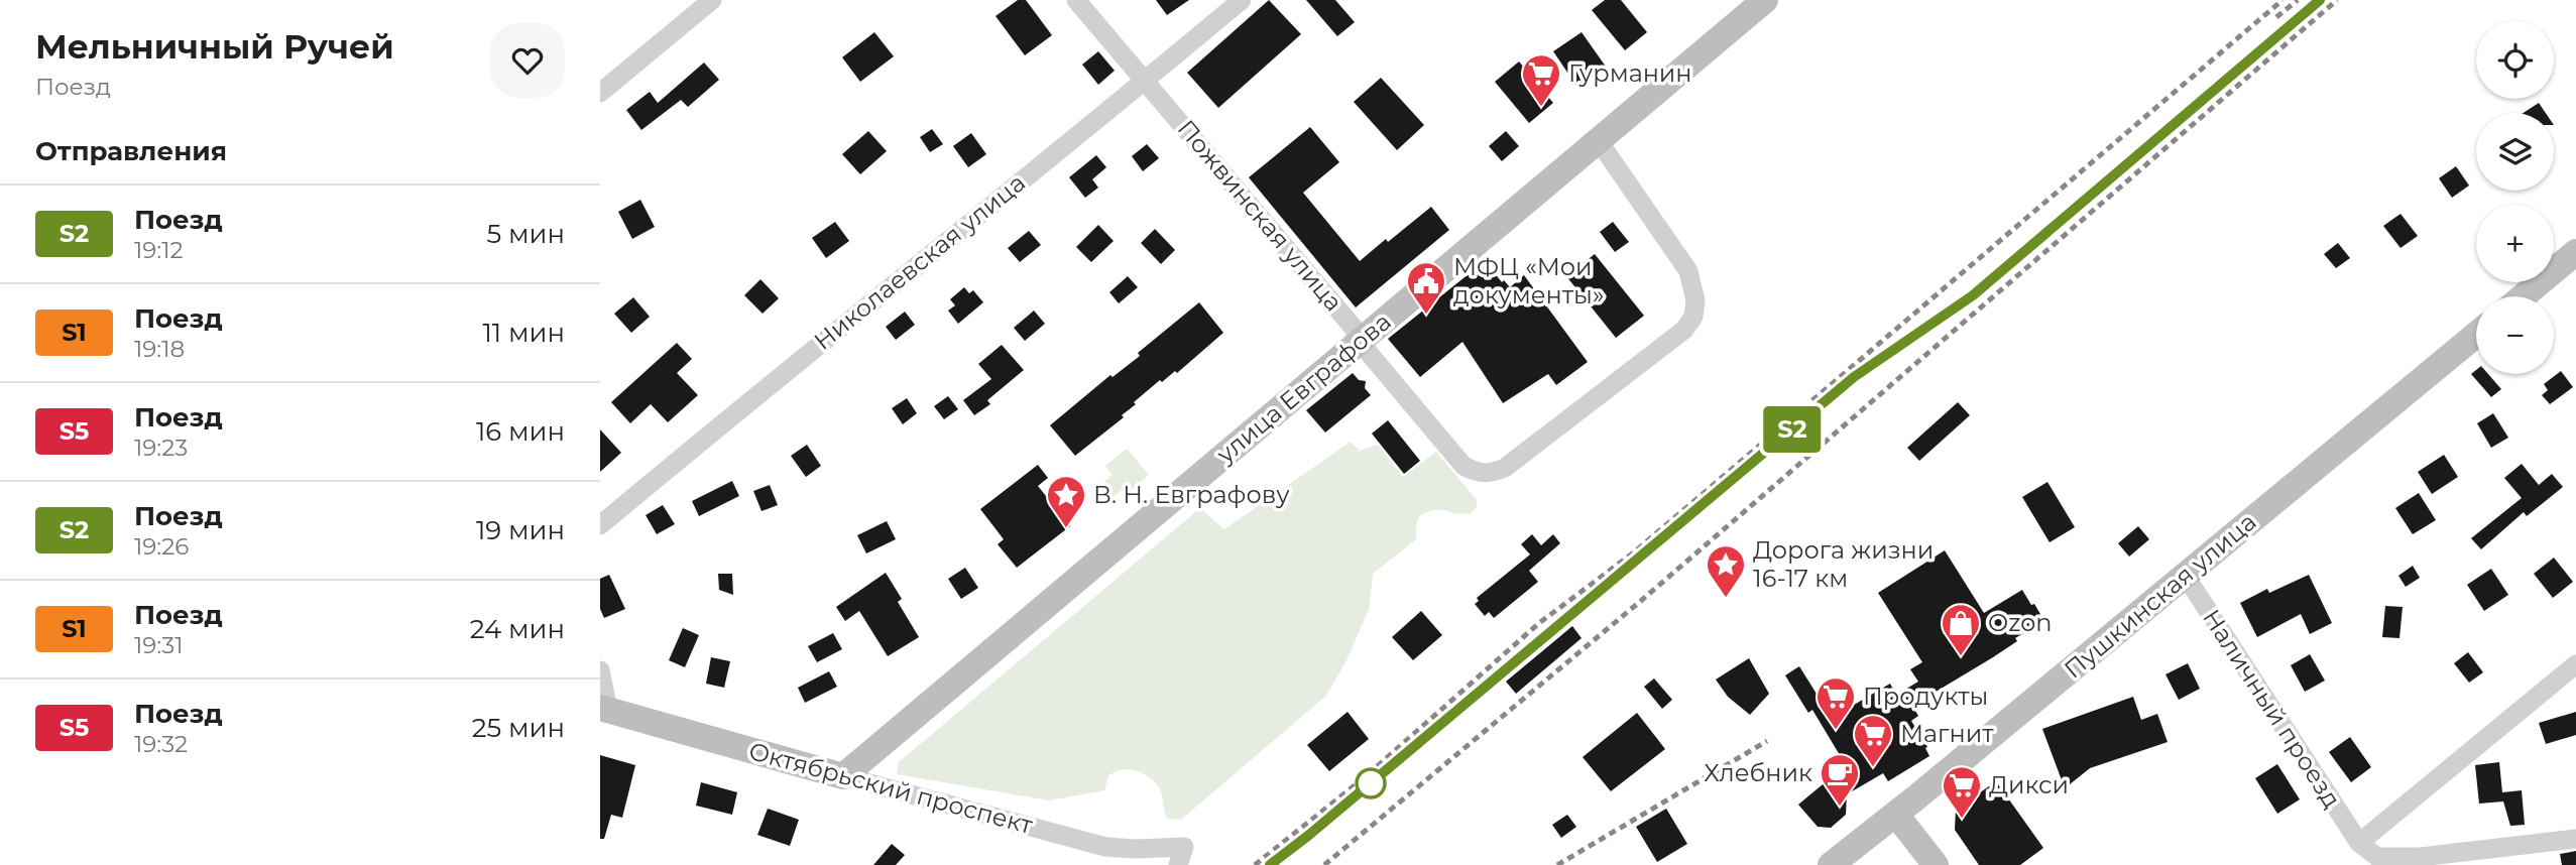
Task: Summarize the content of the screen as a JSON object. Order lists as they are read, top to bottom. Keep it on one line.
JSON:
{"streets":{"street":["Пожвинская улица","Николаевская улица","улица Евграфова","Пушкинская улица","Наличный проезд","Октябрьский проспект"]},"crossings":[["Пожвинская улица","Николаевская улица"],["Пожвинская улица","улица Евграфова"],["улица Евграфова","Октябрьский проспект"],["Пушкинская улица","Наличный проезд"]],"places":{"supermarket":["Гурманин","Продукты","Магнит","Дикси"],"public building":["МФЦ «Мои документы»"],"place":["В. Н. Евграфову","Дорога жизни 16-17 км"],"shop":["Ozon"],"cafe":["Хлебник"]},"page":{"heading":[["Мельничный Ручей","Поезд"],"Отправления"],"on_map":"S2","map_buttons":["+","−"],"list":[{"mark":"S2","name":"Поезд","note":"19:12","value":"5 мин"},{"mark":"S1","name":"Поезд","note":"19:18","value":"11 мин"},{"mark":"S5","name":"Поезд","note":"19:23","value":"16 мин"},{"mark":"S2","name":"Поезд","note":"19:26","value":"19 мин"},{"mark":"S1","name":"Поезд","note":"19:31","value":"24 мин"},{"mark":"S5","name":"Поезд","note":"19:32","value":"25 мин"}]}}
